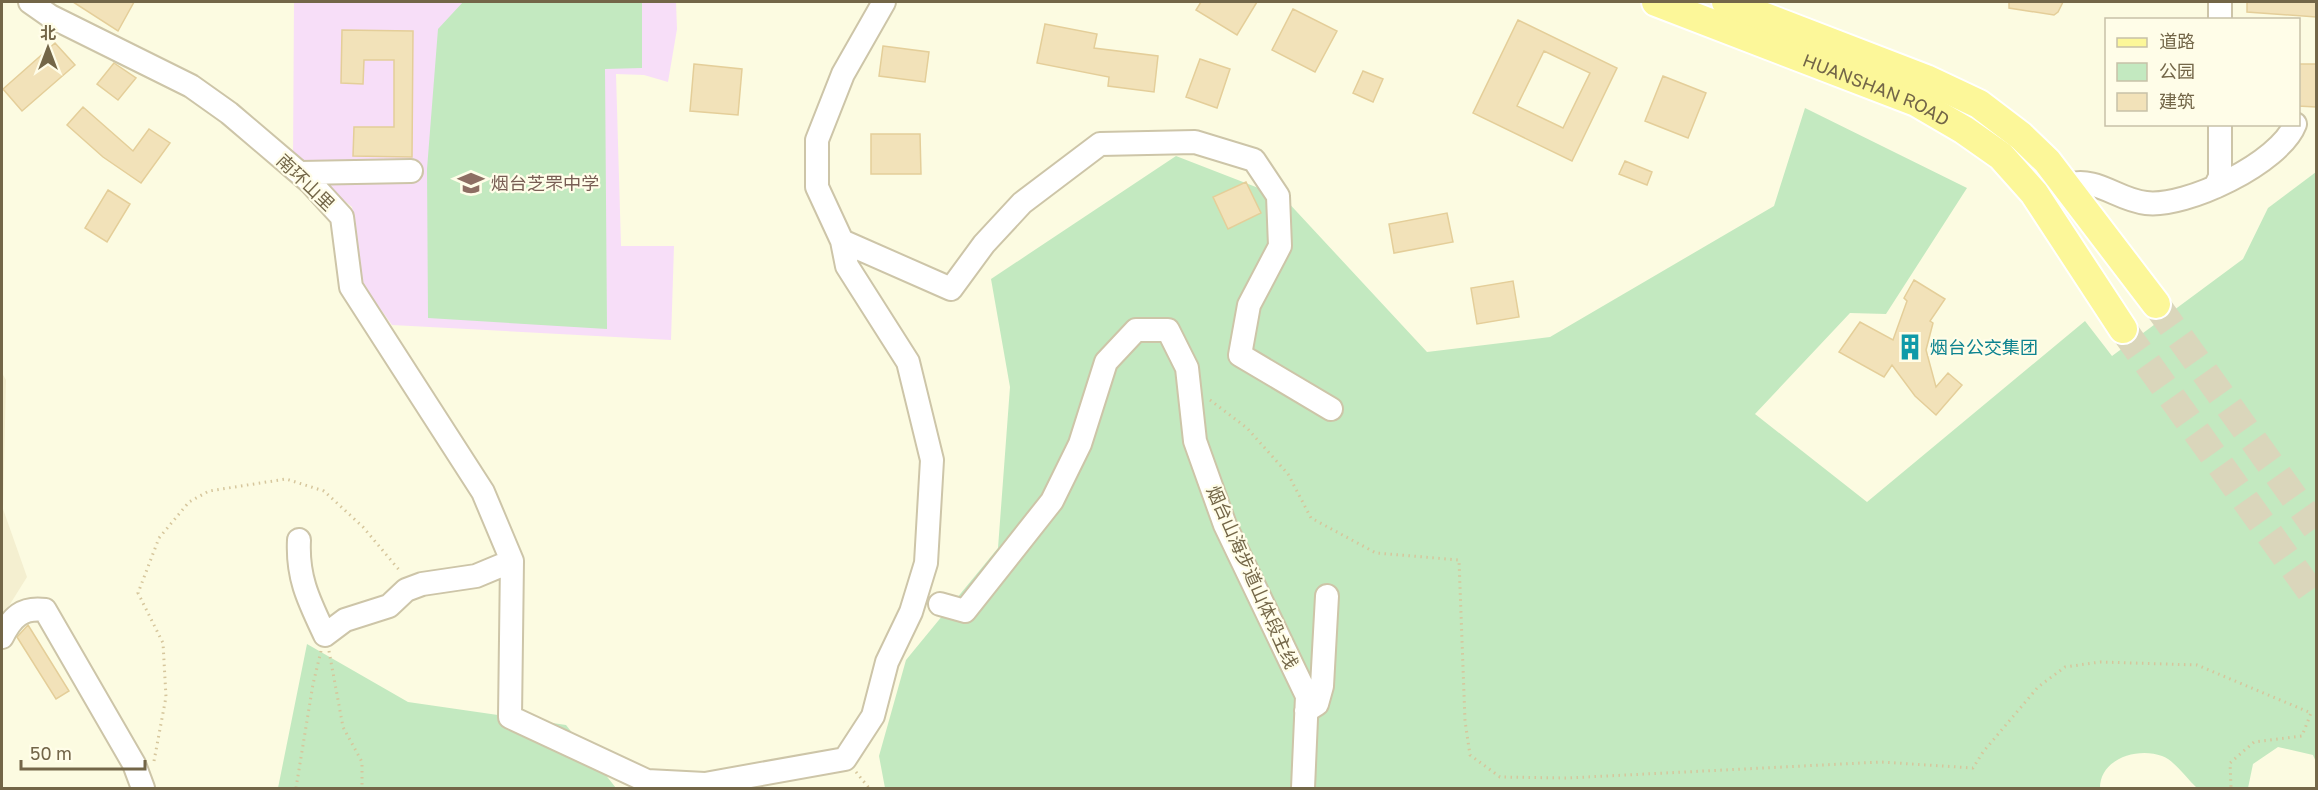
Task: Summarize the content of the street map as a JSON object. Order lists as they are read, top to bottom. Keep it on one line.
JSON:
{"streets":{"main road":["HUANSHAN ROAD"],"street":["南环山里","烟台山海步道山体段主线"]},"places":{"school or university":["烟台芝罘中学"],"building":["烟台公交集团"]},"legend":["道路","公园","建筑"],"scale_bar":"50 m","north":"top"}
